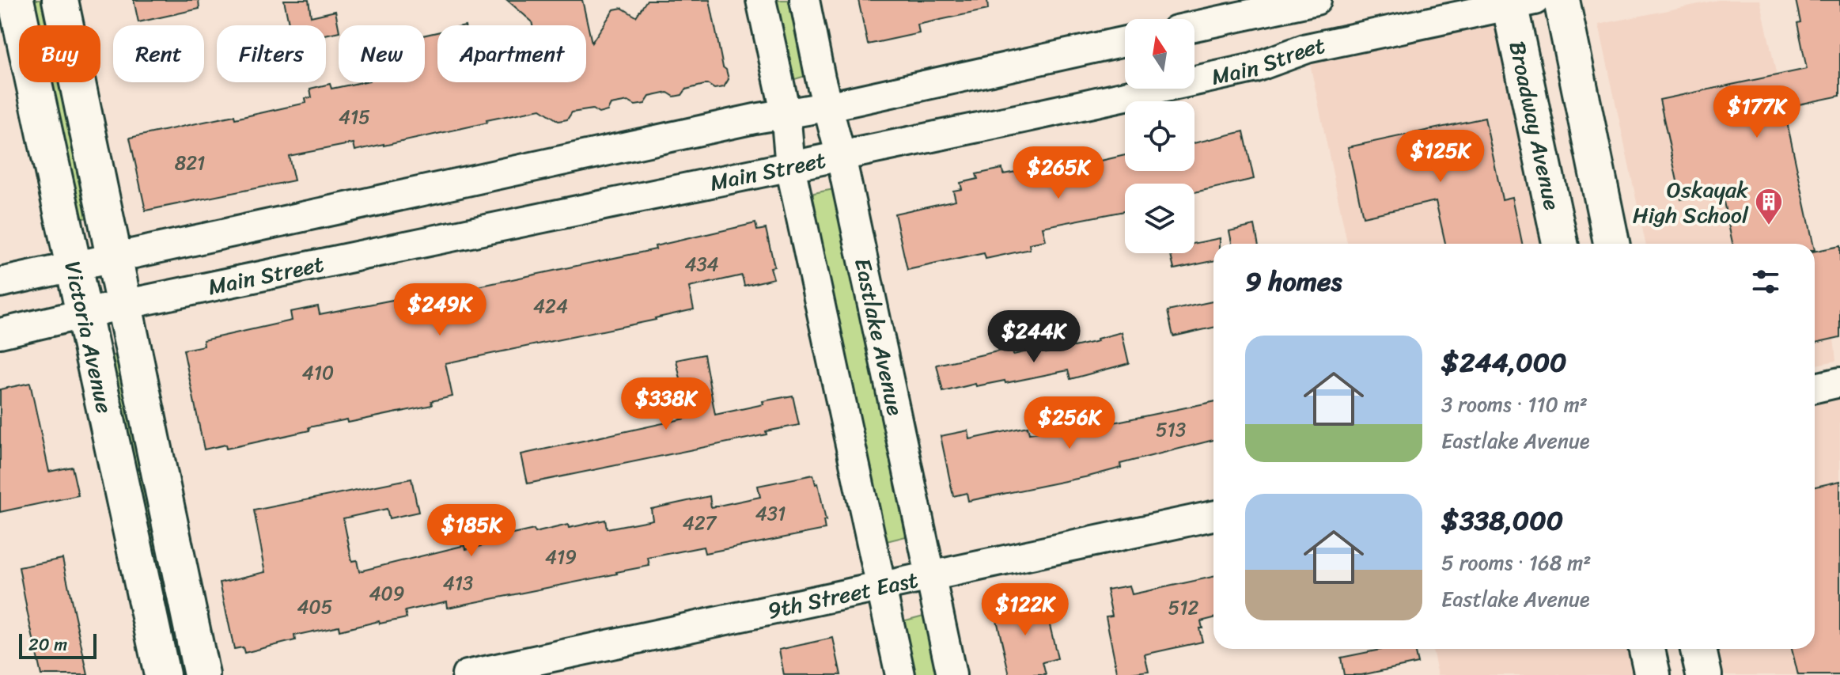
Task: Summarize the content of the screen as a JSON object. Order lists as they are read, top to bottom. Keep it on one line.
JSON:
{"streets":{"street":["Main Street","Broadway Avenue","Victoria Avenue","Eastlake Avenue","9th Street East"]},"crossings":[["Main Street","Broadway Avenue"],["Main Street","Victoria Avenue"],["Main Street","Eastlake Avenue"],["Eastlake Avenue","9th Street East"]],"places":{"building":["Oskayak High School"]},"house_numbers":["415","821","434","424","410","513","431","427","419","413","409","405","512"],"scale_bar":"20 m","north":"top","page":{"chip":["Buy","Rent","Filters","New","Apartment"],"price":["$177K","$125K","$265K","$249K","$244K","$338K","$256K","$185K","$122K"],"heading":"9 homes","list":[{"name":"$244,000","note":"3 rooms · 110 m² · Eastlake Avenue"},{"name":"$338,000","note":"5 rooms · 168 m² · Eastlake Avenue"}],"scale":"20 m"}}
